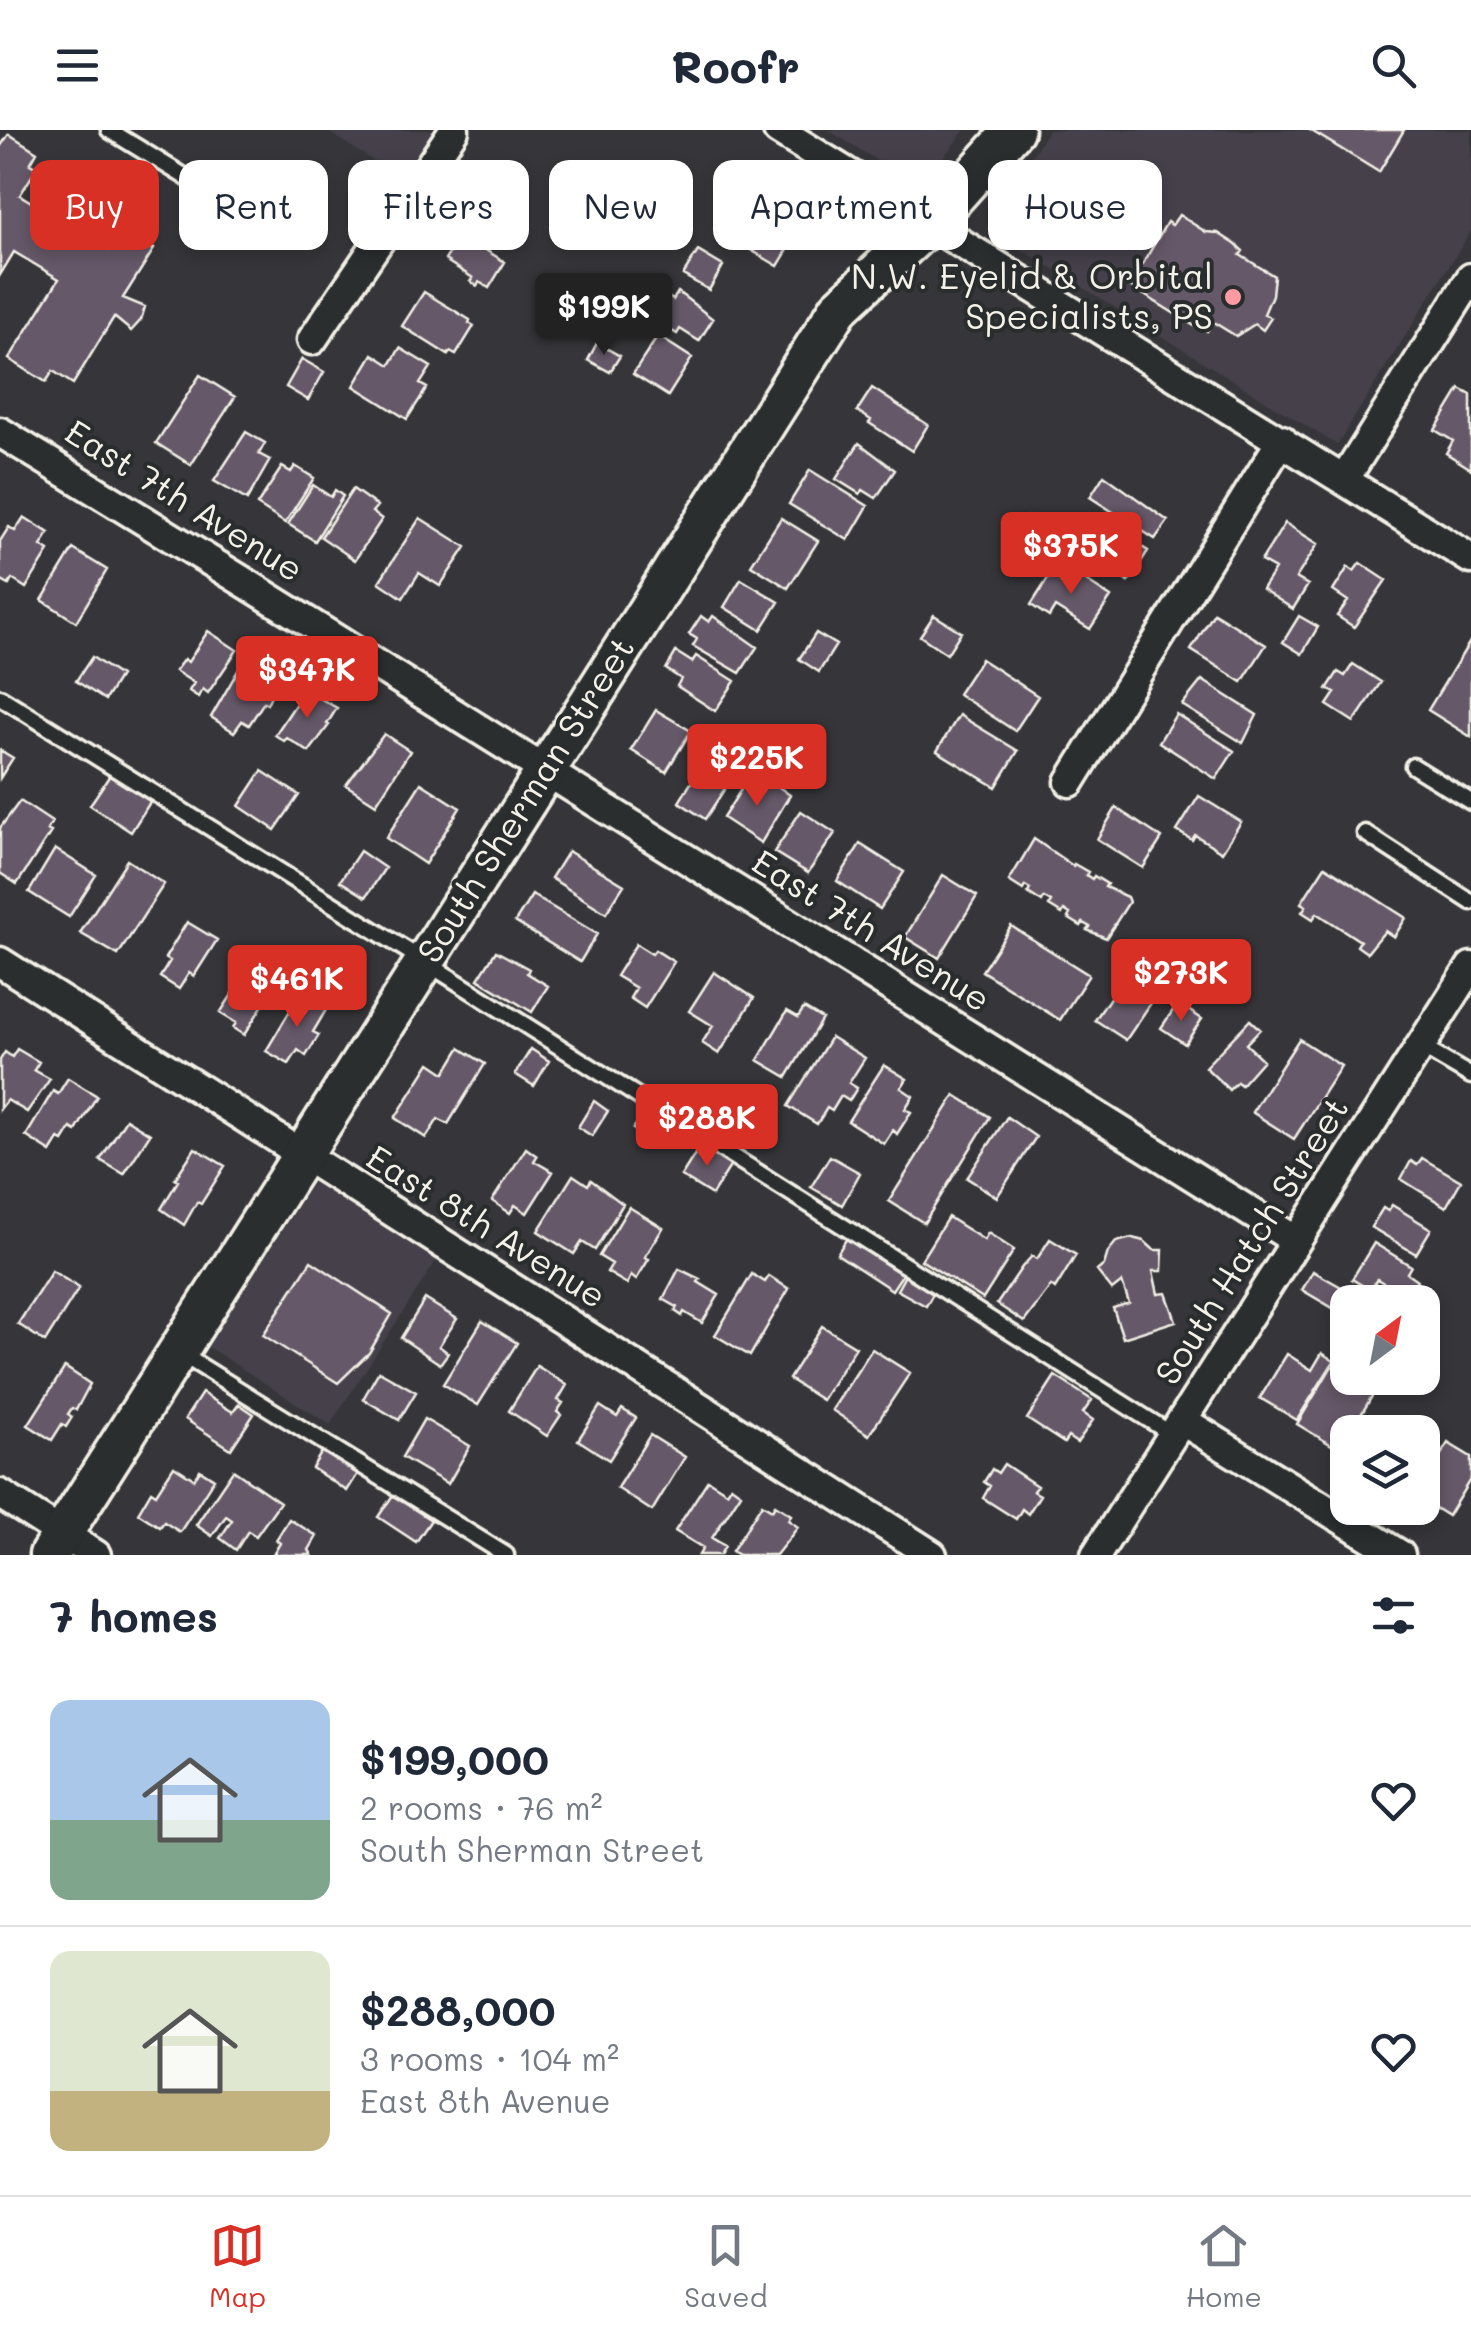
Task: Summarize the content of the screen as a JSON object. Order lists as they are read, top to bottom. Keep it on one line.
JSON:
{"streets":{"street":["East 7th Avenue","South Sherman Street","East 8th Avenue","South Hatch Street"]},"crossings":[["East 7th Avenue","South Sherman Street"],["East 7th Avenue","South Hatch Street"],["South Sherman Street","East 8th Avenue"]],"places":["N.W. Eyelid & Orbital Specialists, PS"],"north":"top right","page":{"header":"Roofr","chip":["Buy","Rent","Filters","New","Apartment","House"],"price":["$199K","$375K","$347K","$225K","$273K","$461K","$288K"],"heading":"7 homes","list":[{"name":"$199,000","note":"2 rooms · 76 m² · South Sherman Street"},{"name":"$288,000","note":"3 rooms · 104 m² · East 8th Avenue"}],"tabs":["Map","Saved","Home"]}}
